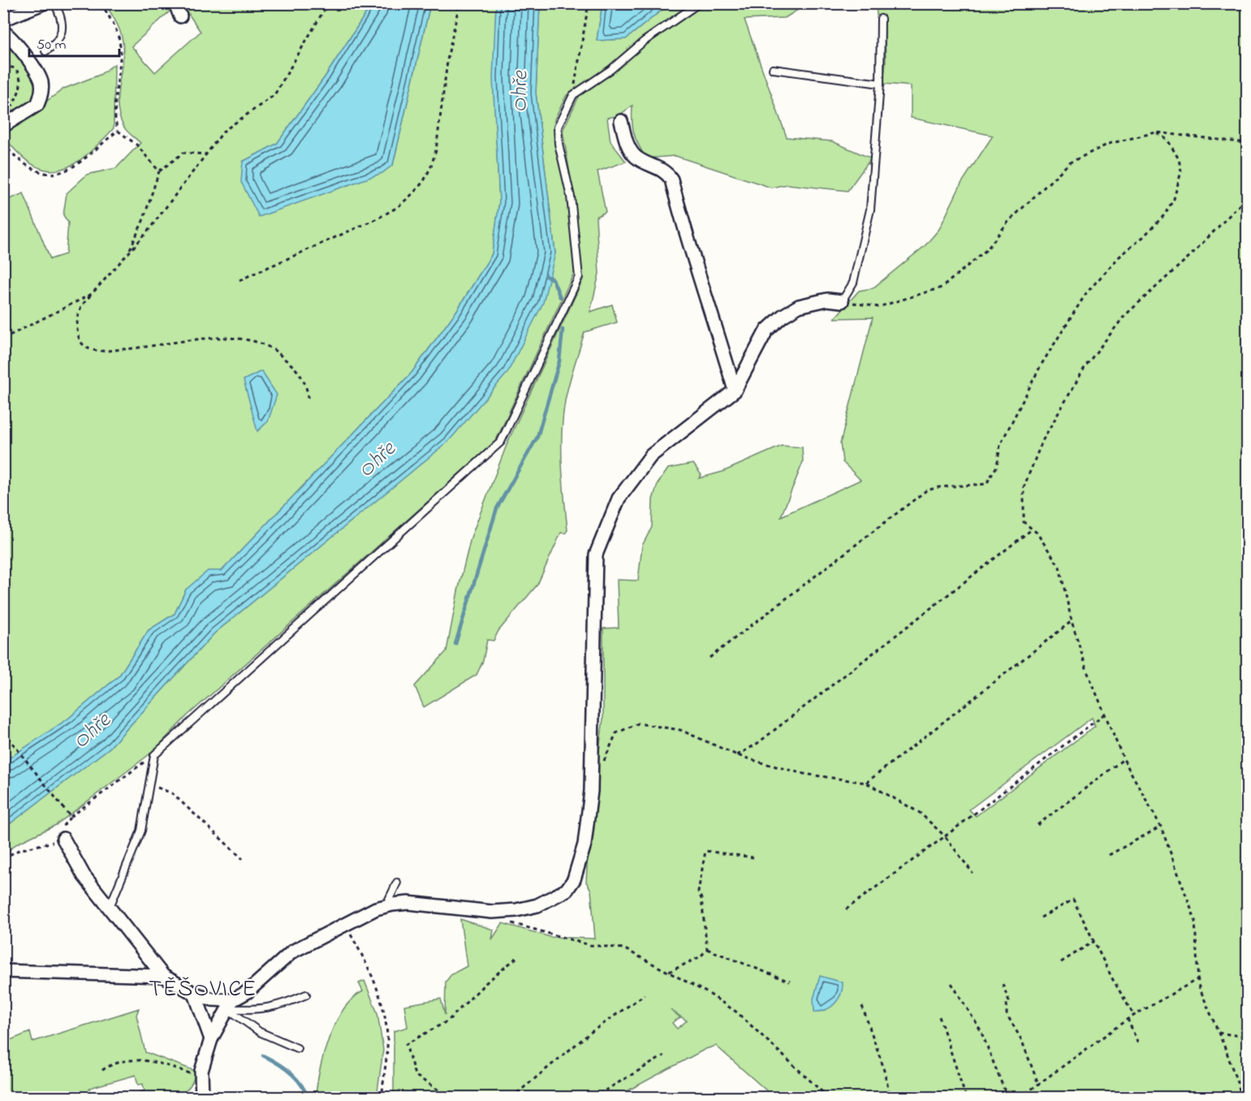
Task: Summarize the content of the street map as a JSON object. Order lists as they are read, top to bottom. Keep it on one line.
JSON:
{"districts":["TĚŠOVICE"],"water":["Ohře"],"scale_bar":"50 m"}
